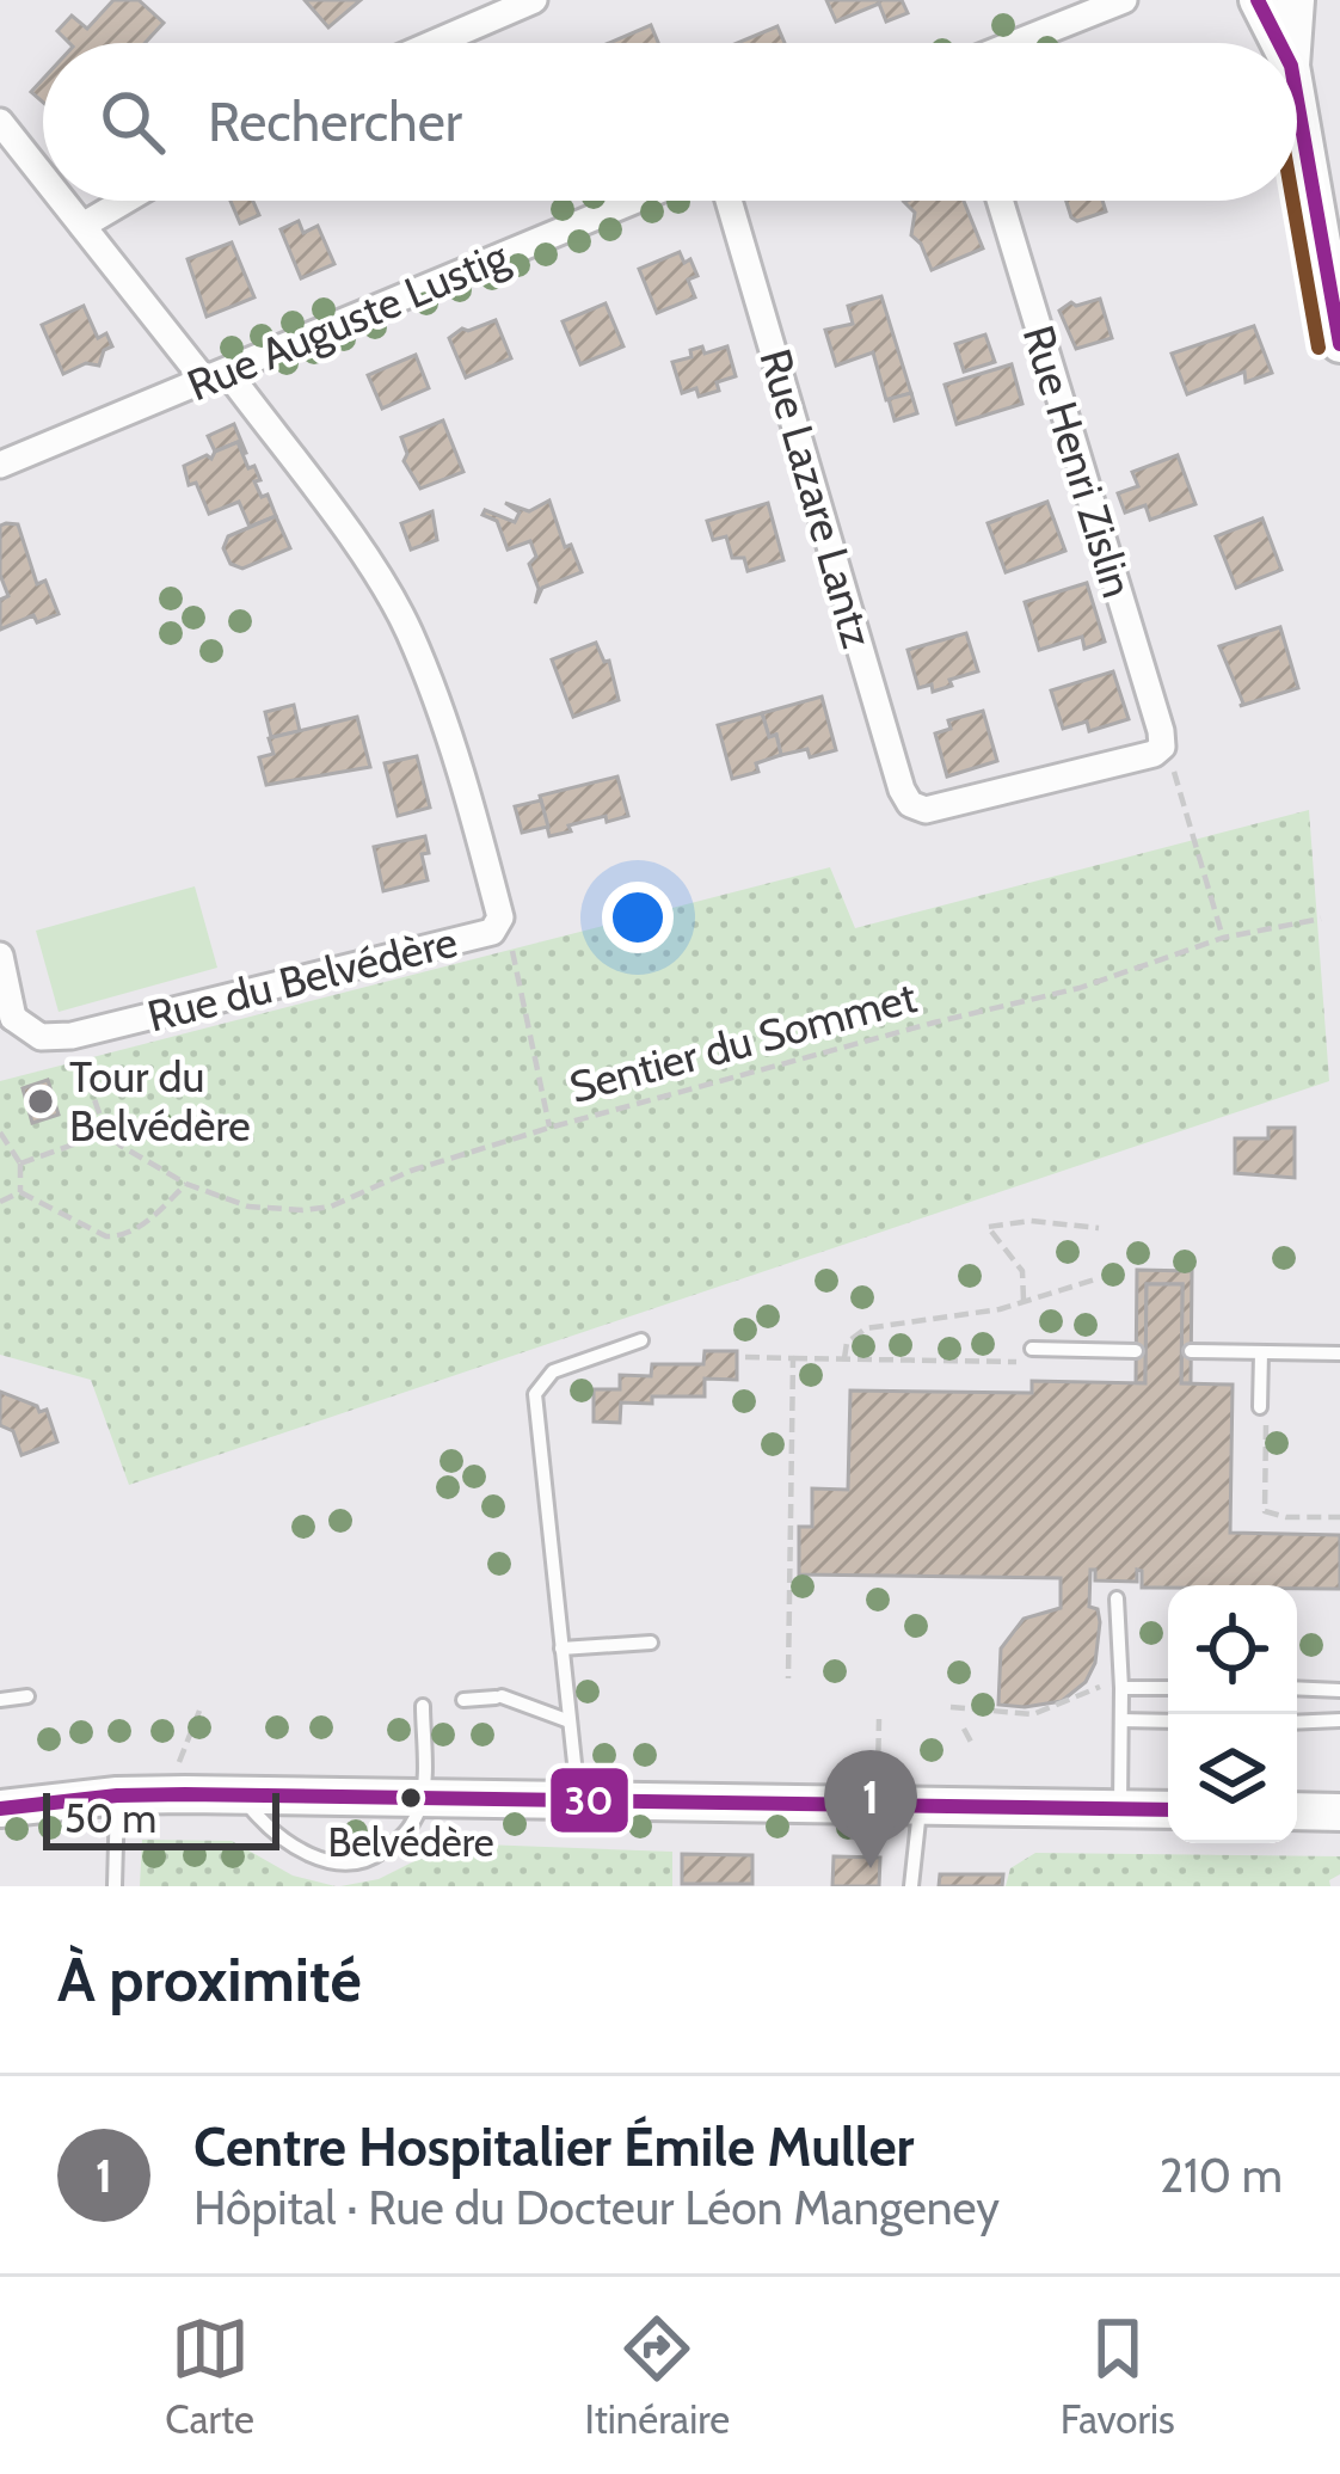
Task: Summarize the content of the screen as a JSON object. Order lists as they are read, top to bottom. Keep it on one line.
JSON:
{"streets":{"street":["Rue Auguste Lustig","Rue Henri Zislin","Rue Lazare Lantz","Rue du Belvédère"],"path":["Sentier du Sommet"]},"crossings":[["Rue Auguste Lustig","Rue du Belvédère"],["Rue Henri Zislin","Rue Lazare Lantz"]],"places":["Tour du Belvédère","Belvédère"],"lines":["transit line 30"],"scale_bar":"50 m","page":{"search":"Rechercher","pins":"1","scale":"50 m","heading":"À proximité","list":[{"mark":"1","name":"Centre Hospitalier Émile Muller","note":"Hôpital · Rue du Docteur Léon Mangeney","value":"210 m"}],"nav":["Carte","Itinéraire","Favoris"]}}
